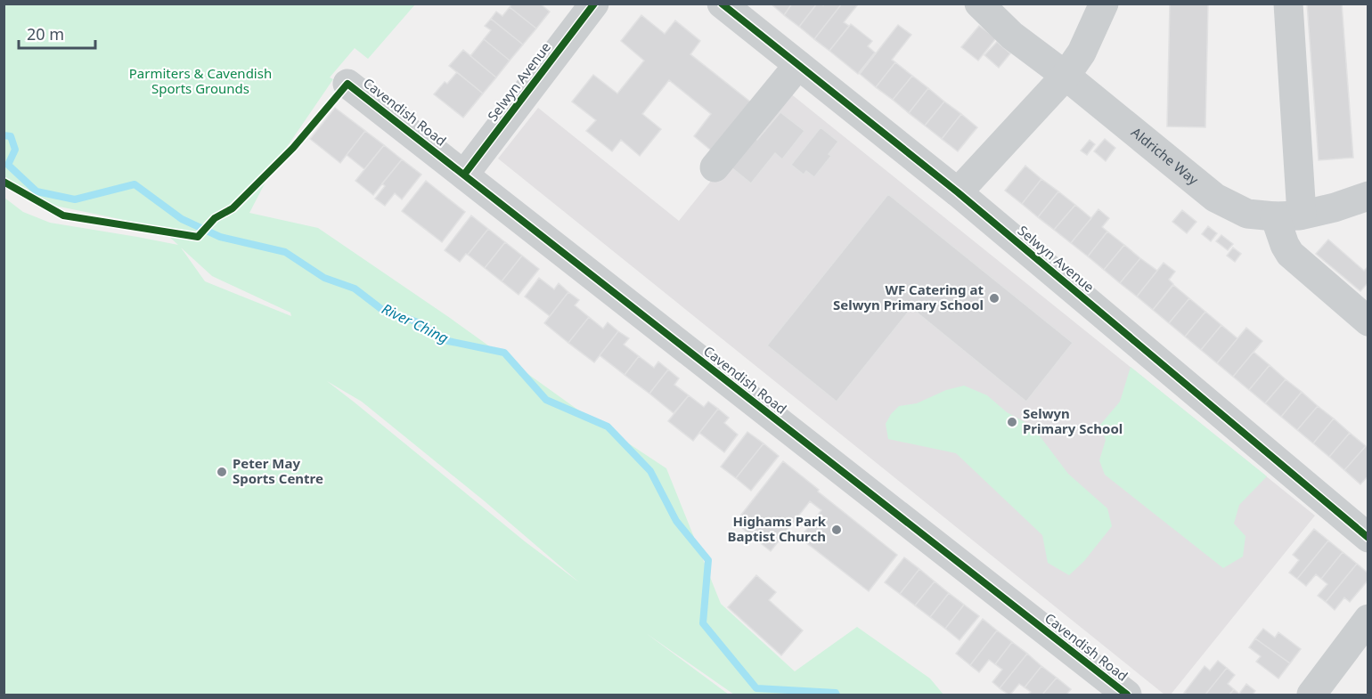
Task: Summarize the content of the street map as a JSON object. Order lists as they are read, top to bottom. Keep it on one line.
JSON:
{"streets":{"street":["Selwyn Avenue","Cavendish Road","Aldriche Way"]},"crossings":[["Selwyn Avenue","Cavendish Road"]],"water":["River Ching"],"parks":["Parmiters & Cavendish Sports Grounds"],"places":["WF Catering at Selwyn Primary School","Selwyn Primary School","Peter May Sports Centre","Highams Park Baptist Church"],"scale_bar":"20 m"}
